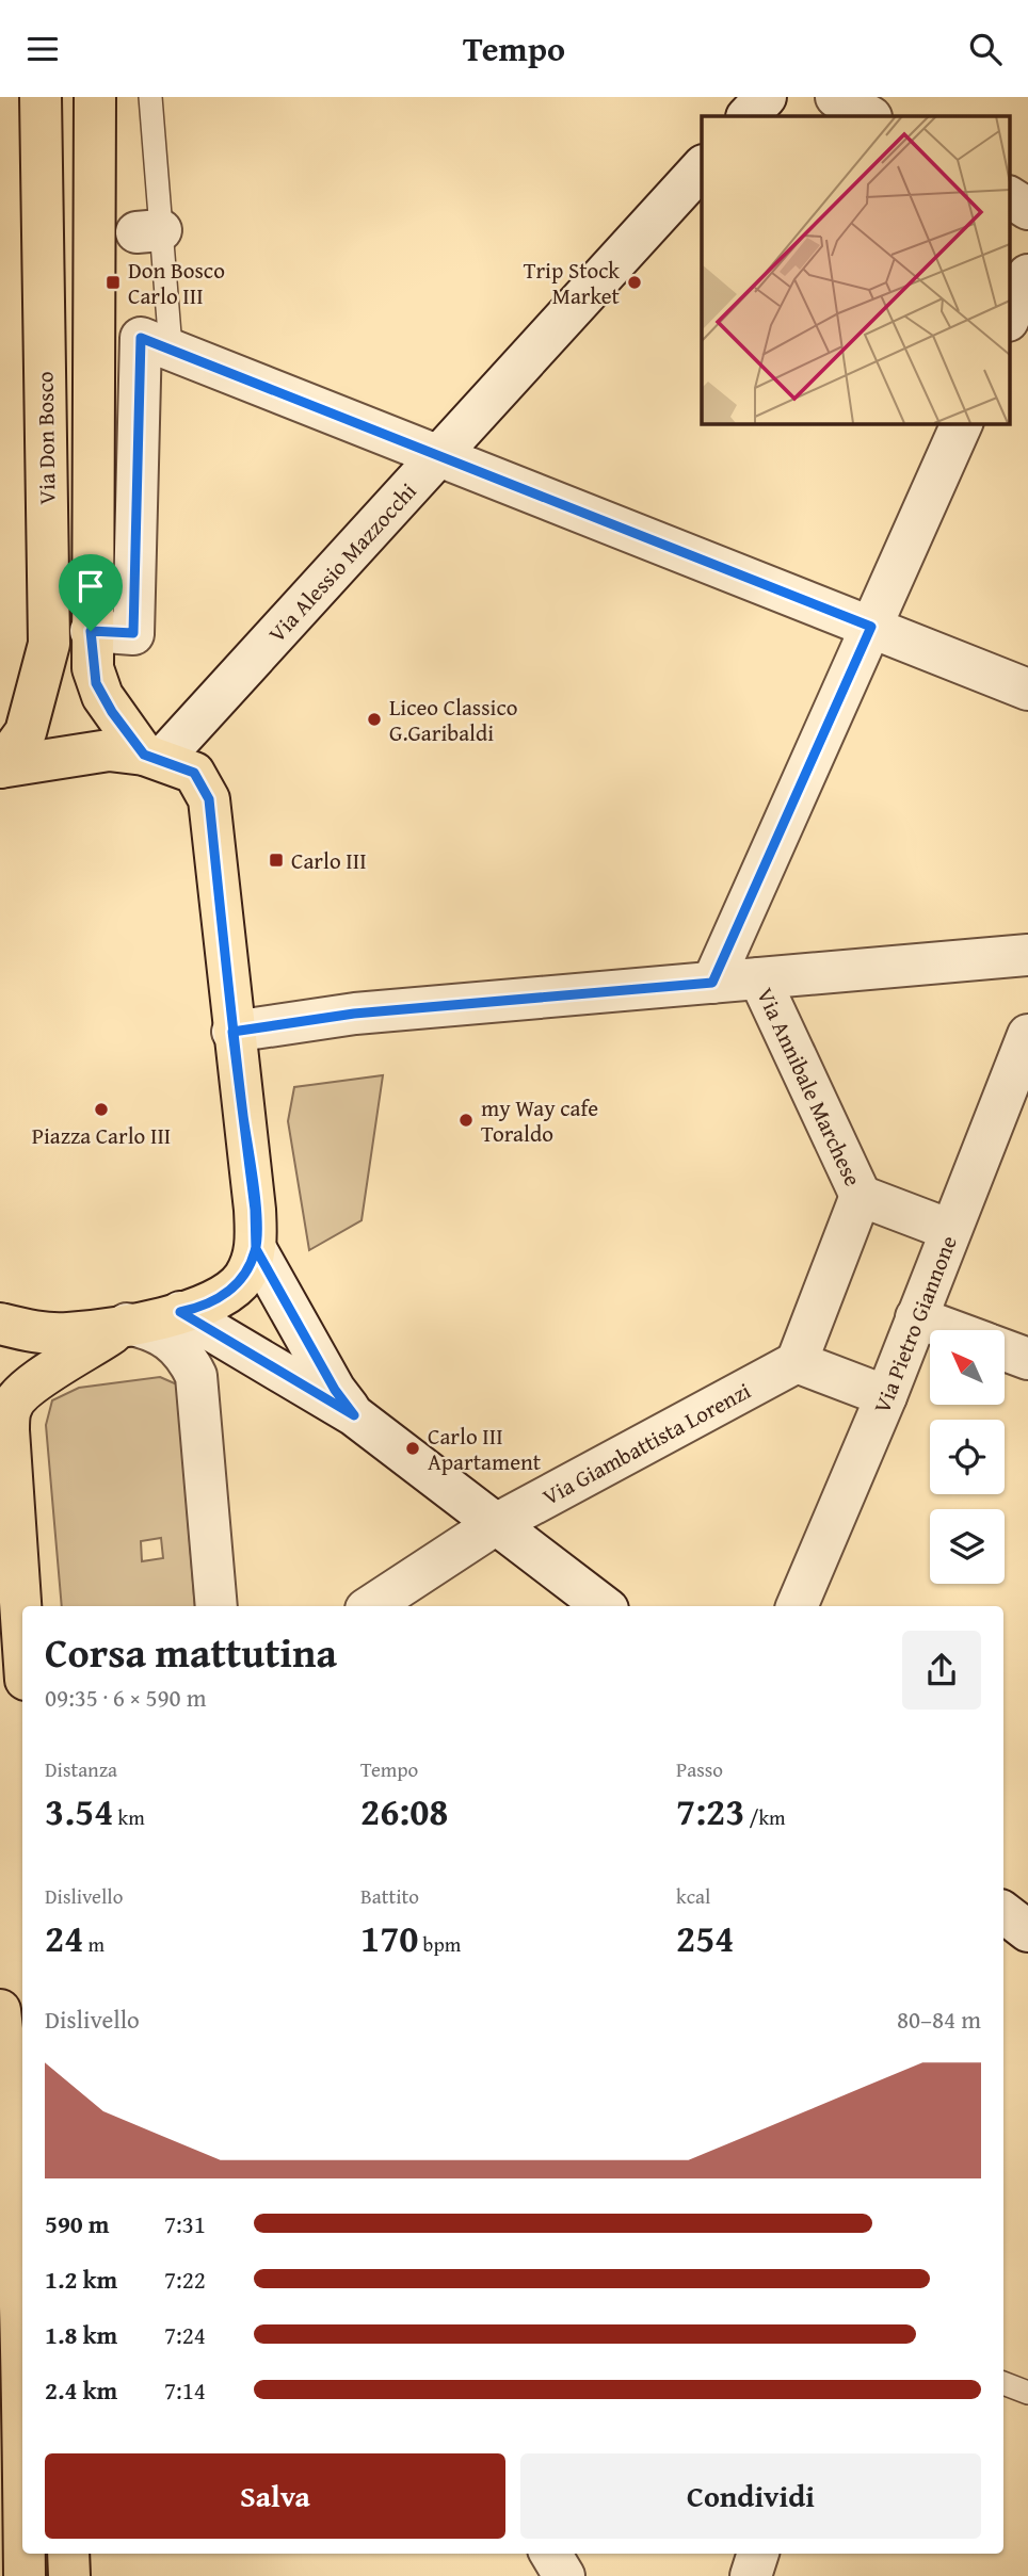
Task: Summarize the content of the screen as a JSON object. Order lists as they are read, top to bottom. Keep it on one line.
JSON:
{"streets":{"main road":["Via Don Bosco"],"street":["Via Alessio Mazzocchi","Via Annibale Marchese","Via Pietro Giannone","Via Giambattista Lorenzi"]},"crossings":[["Via Don Bosco","Via Alessio Mazzocchi"]],"places":{"transit":["Don Bosco Carlo III","Carlo III"],"other":["Trip Stock Market","Liceo Classico G.Garibaldi","Piazza Carlo III","my Way cafe Toraldo","Carlo III Apartament"]},"north":"top left","page":{"header":"Tempo","heading":["Corsa mattutina","09:35 · 6 × 590 m"],"stats":[["Distanza","3.54 km"],["Tempo","26:08"],["Passo","7:23 /km"],["Dislivello","24 m"],["Battito","170 bpm"],["kcal","254"]],"chart":["Dislivello","80–84 m"],"list":[{"name":"590 m","note":"7:31"},{"name":"1.2 km","note":"7:22"},{"name":"1.8 km","note":"7:24"},{"name":"2.4 km","note":"7:14"}],"buttons":["Salva","Condividi"]}}
